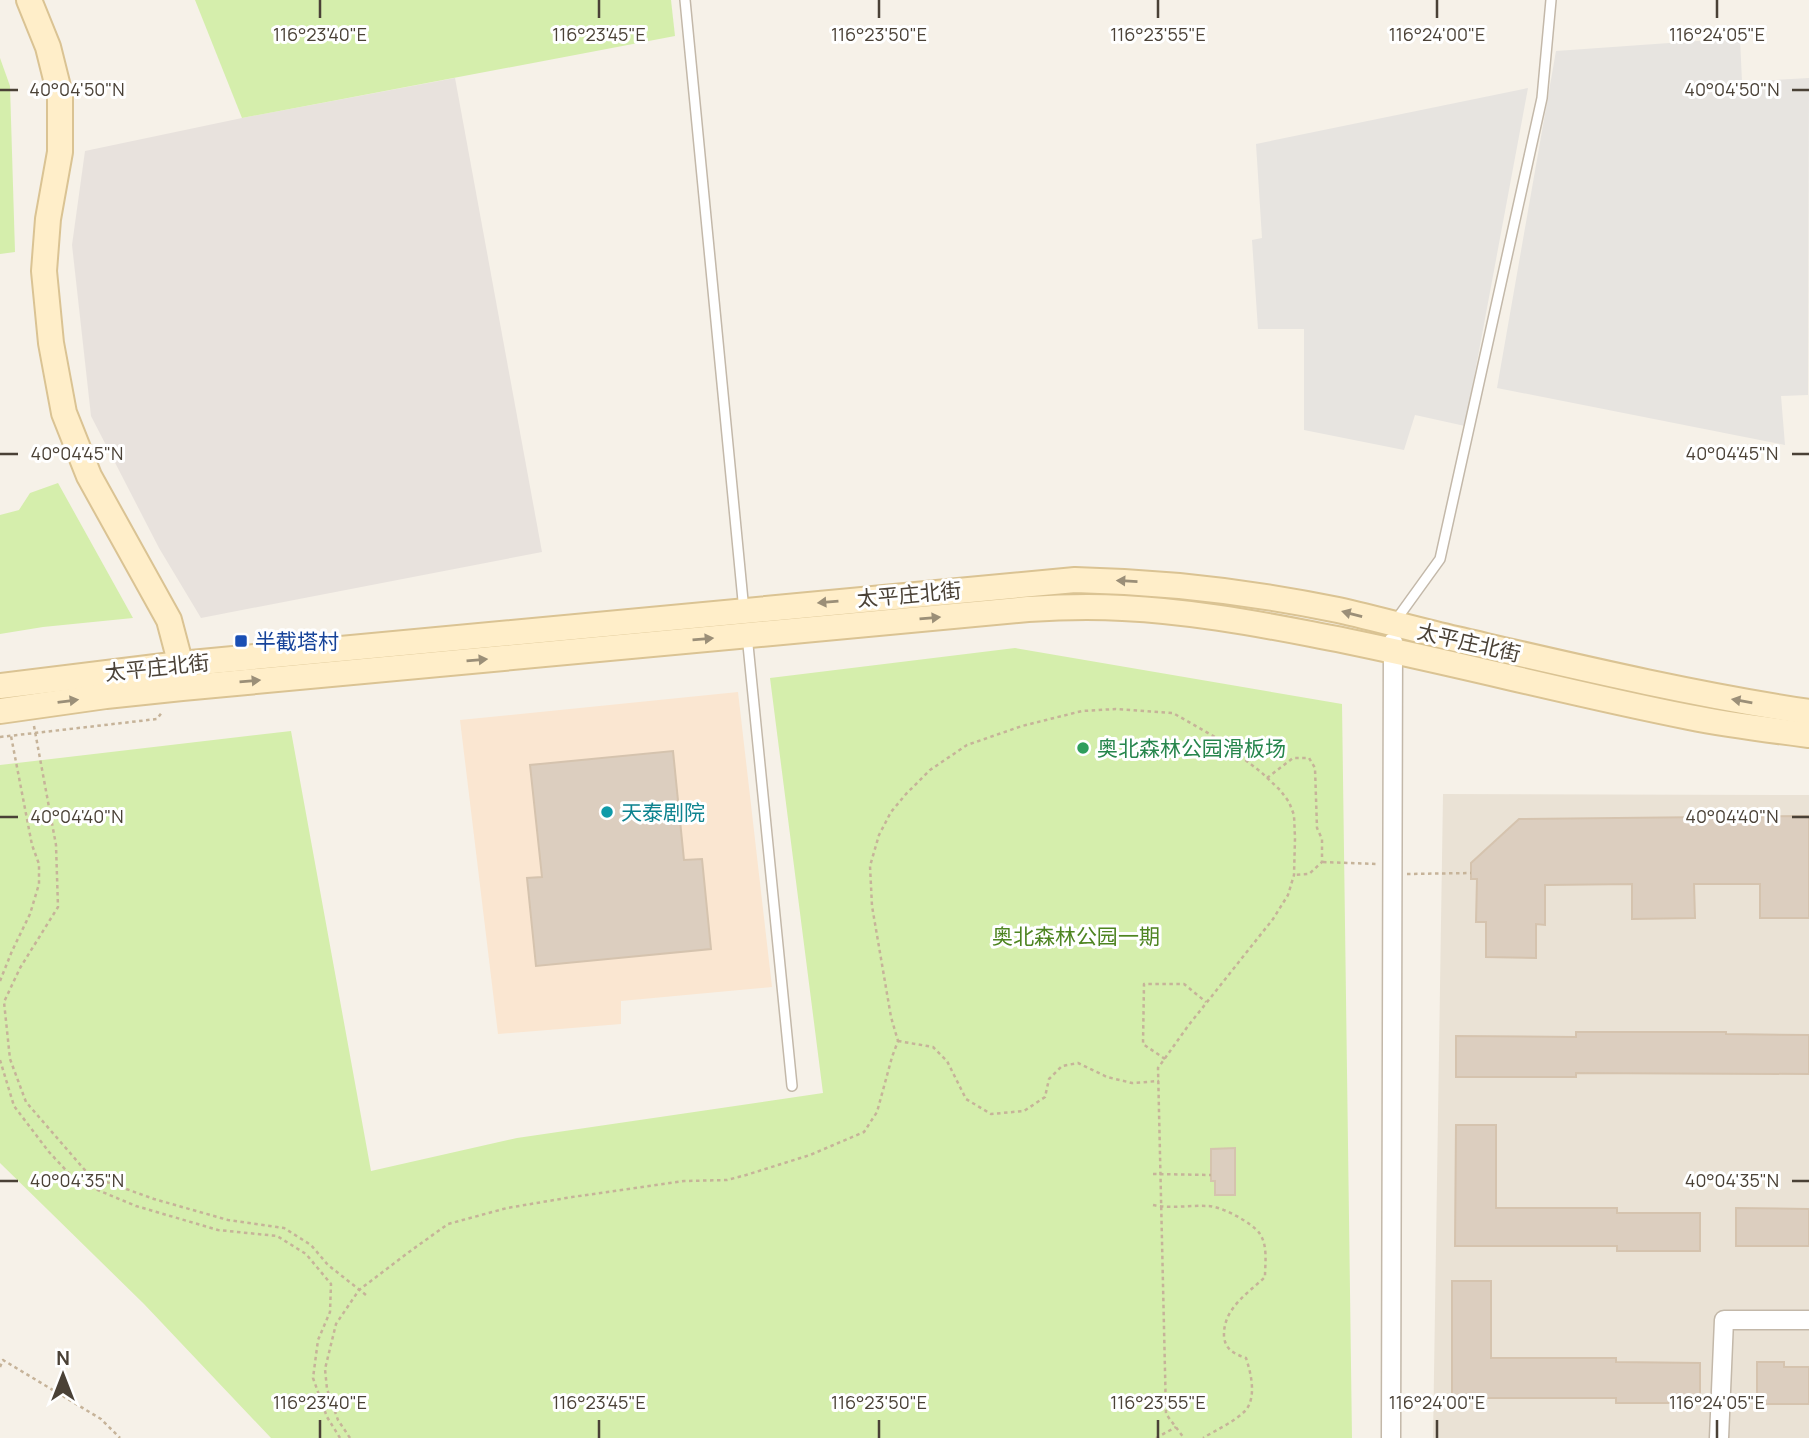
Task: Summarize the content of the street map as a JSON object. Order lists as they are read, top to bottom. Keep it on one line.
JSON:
{"streets":{"main road":["太平庄北街"]},"parks":["奥北森林公园一期"],"places":{"transit":["半截塔村"],"other":["奥北森林公园滑板场","天泰剧院"]},"north":"top","coordinates":["116°23'40\"E","116°23'45\"E","116°23'50\"E","116°23'55\"E","116°24'00\"E","116°24'05\"E","40°04'50\"N","40°04'45\"N","40°04'40\"N","40°04'35\"N"]}
